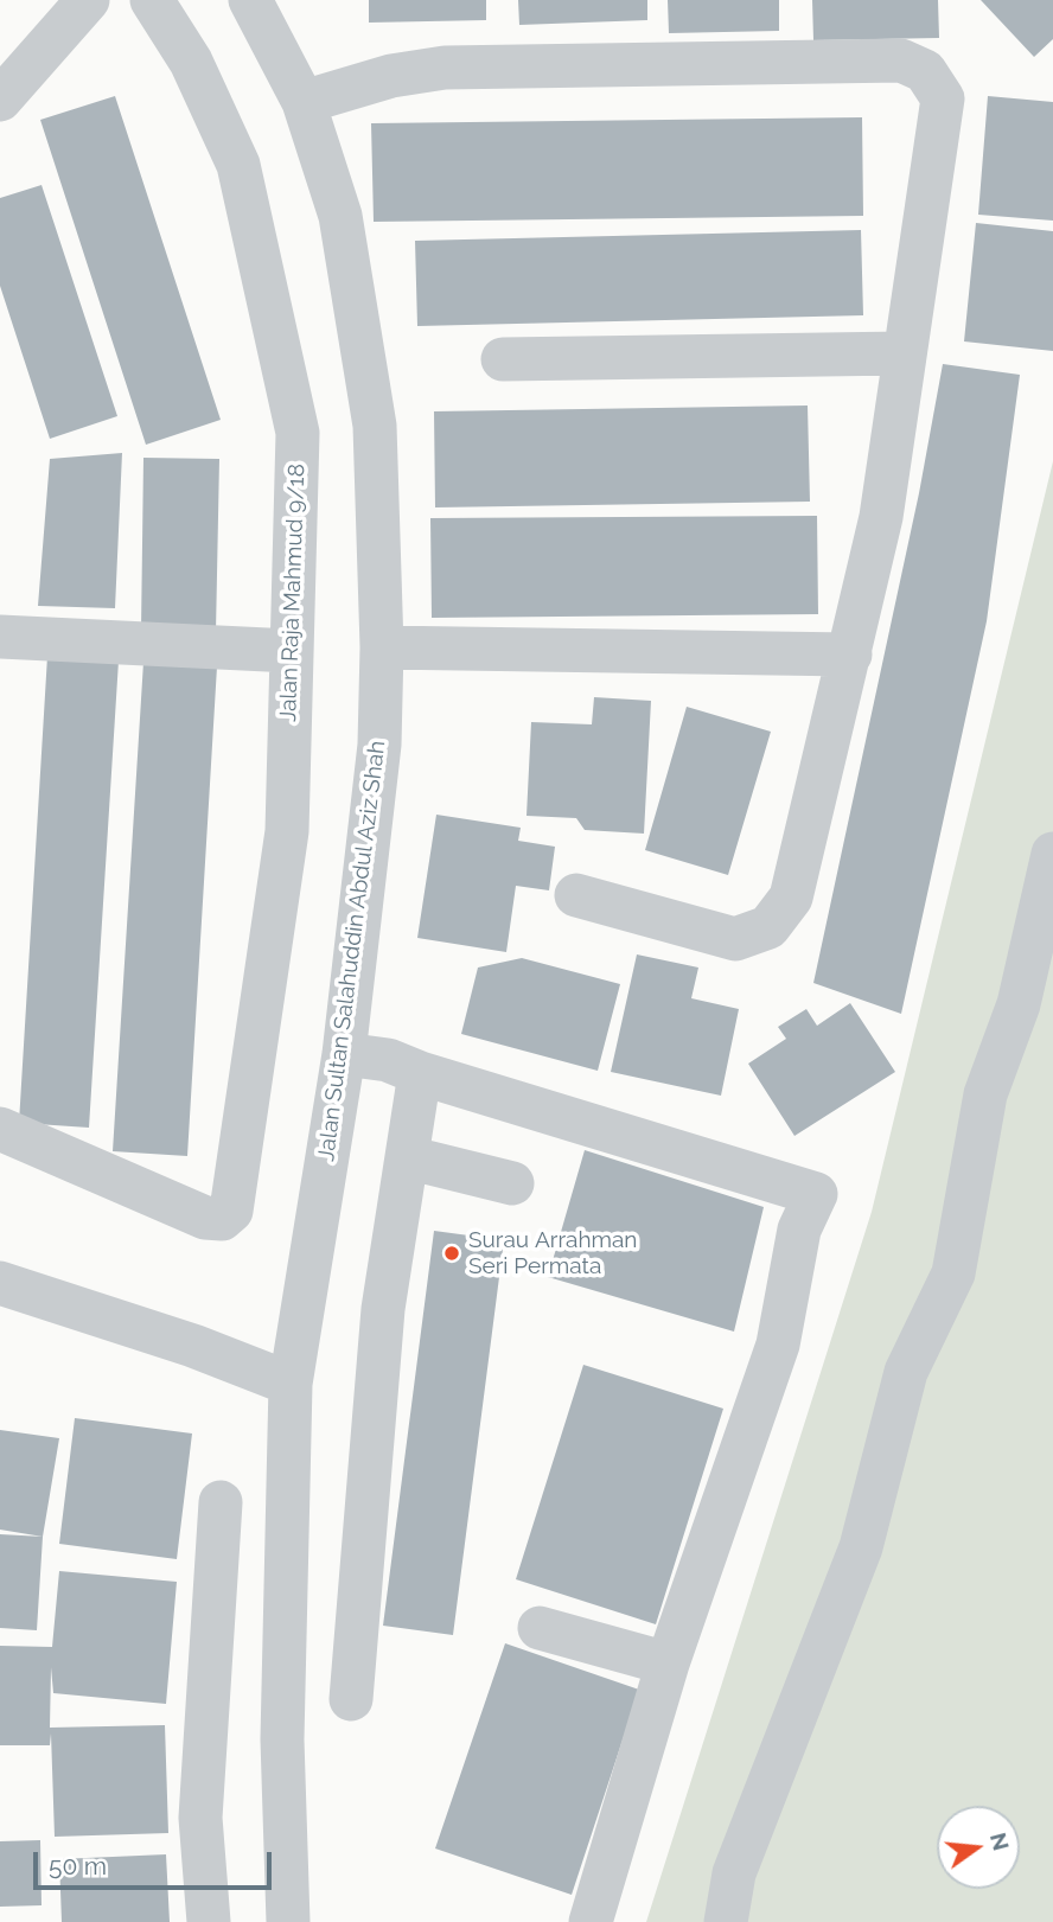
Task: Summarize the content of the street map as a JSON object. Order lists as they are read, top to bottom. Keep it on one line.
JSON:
{"streets":{"street":["Jalan Raja Mahmud 9/18","Jalan Sultan Salahuddin Abdul Aziz Shah"]},"places":["Surau Arrahman Seri Permata"],"scale_bar":"50 m","north":"right"}
